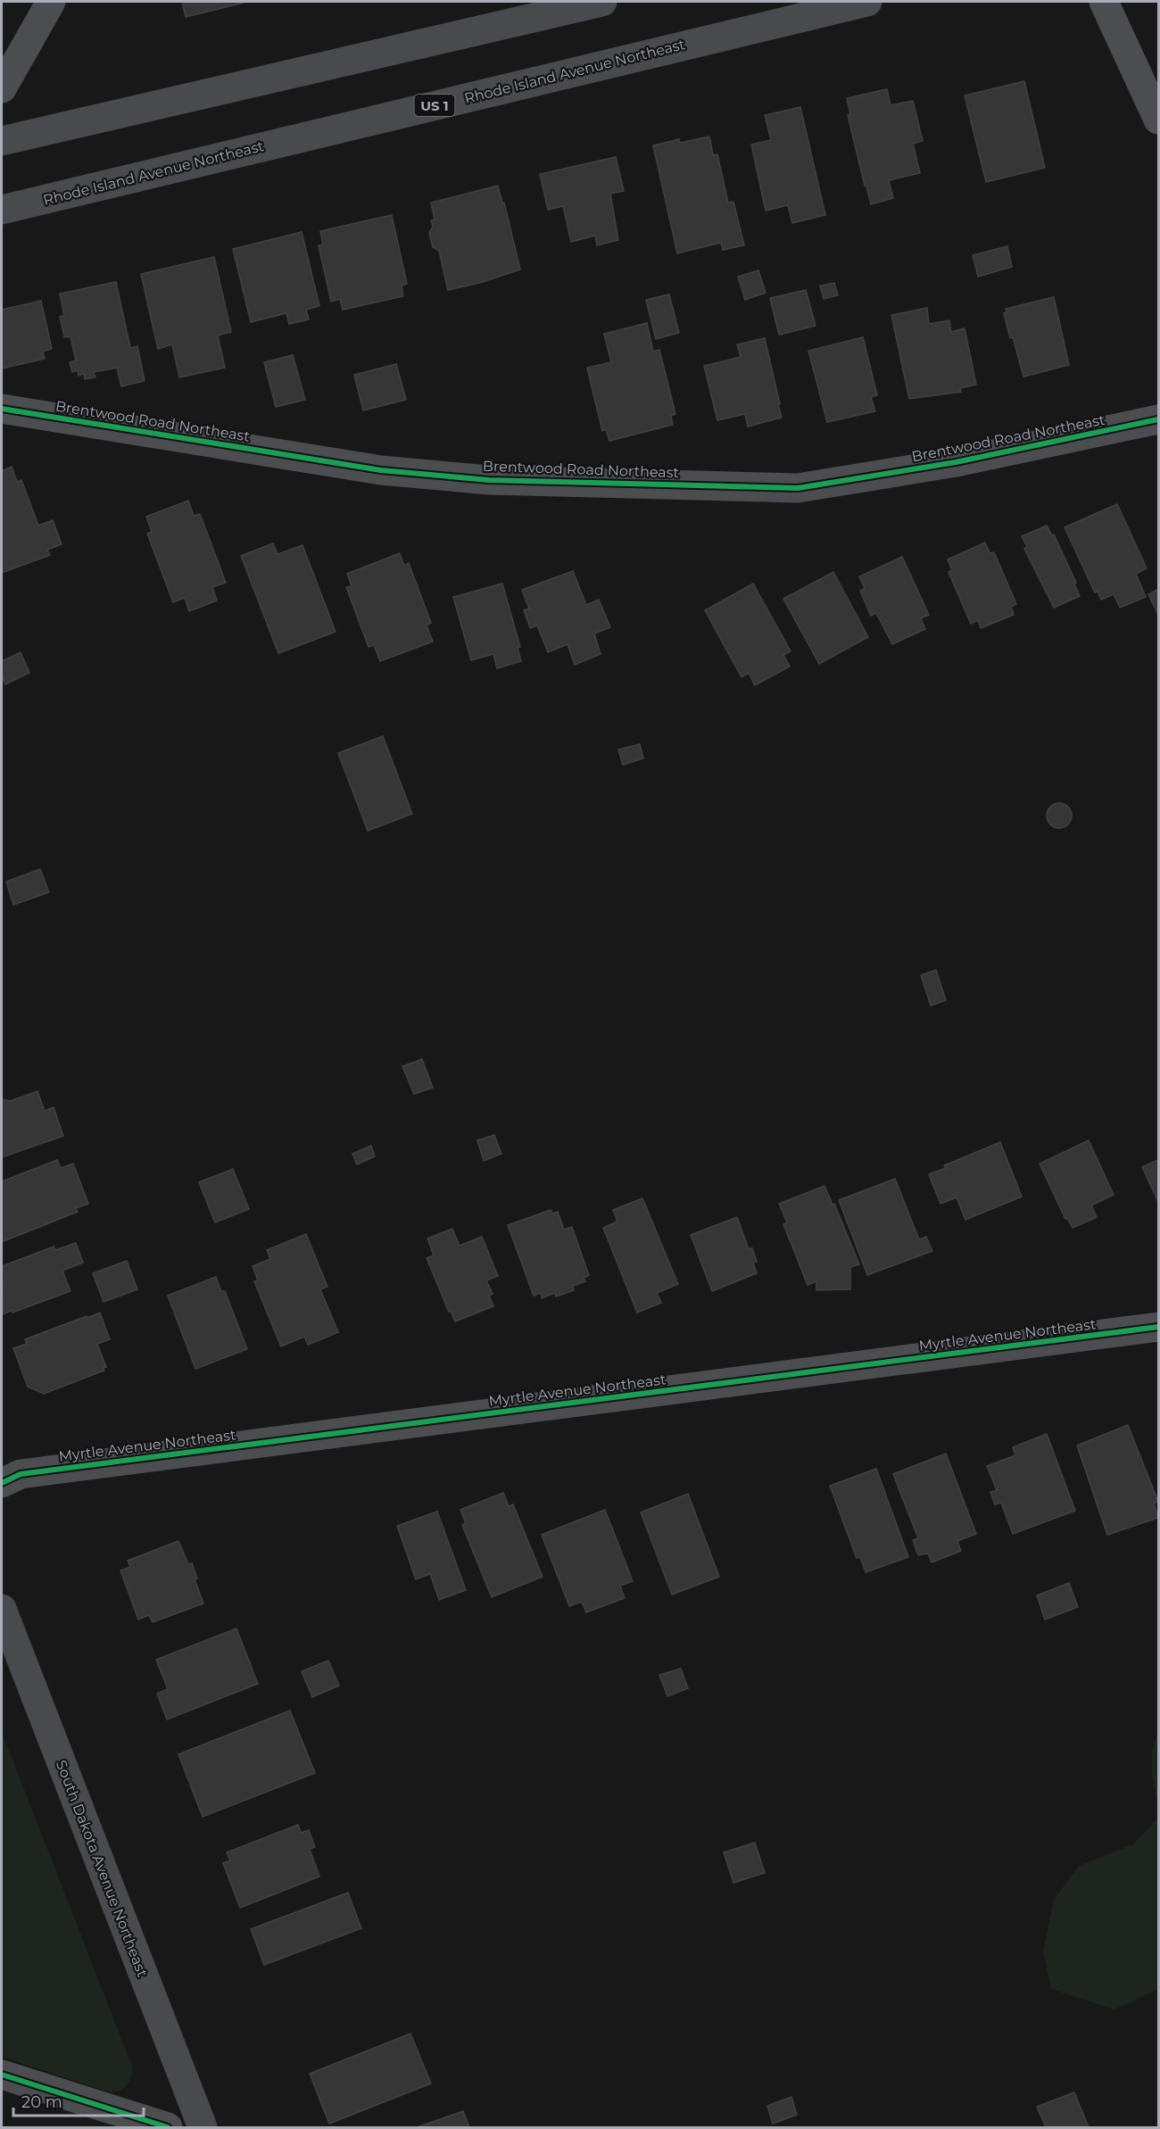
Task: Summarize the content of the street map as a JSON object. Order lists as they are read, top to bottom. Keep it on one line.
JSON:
{"streets":{"main road":["Rhode Island Avenue Northeast","US 1","South Dakota Avenue Northeast"],"street":["Brentwood Road Northeast","Myrtle Avenue Northeast"]},"scale_bar":"20 m"}
